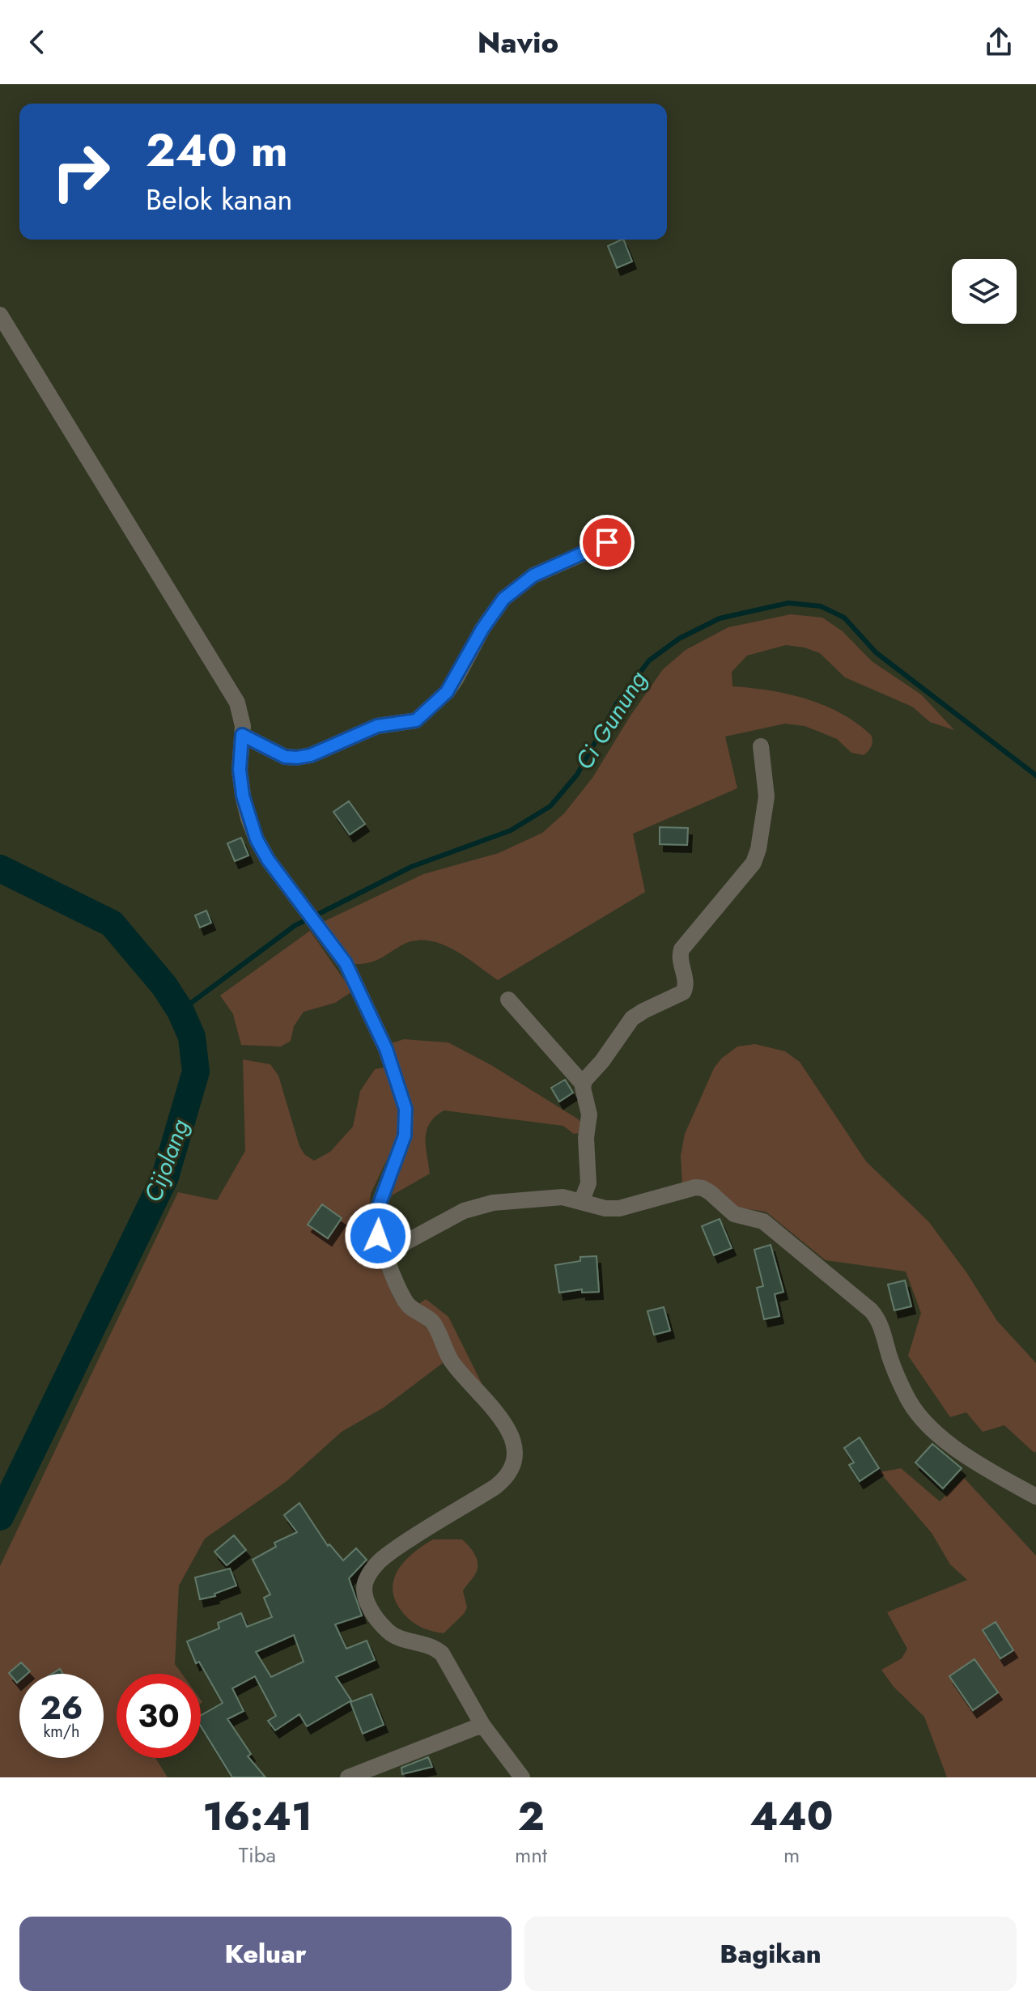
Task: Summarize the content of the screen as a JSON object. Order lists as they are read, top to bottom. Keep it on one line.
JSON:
{"water":["Ci Gunung","Cijolang"],"page":{"header":"Navio","turn":["240 m","Belok kanan"],"speed":"26 km/h","limit":"30","eta":["16:41","Tiba","2","mnt","440","m"],"buttons":["Keluar","Bagikan"]}}
